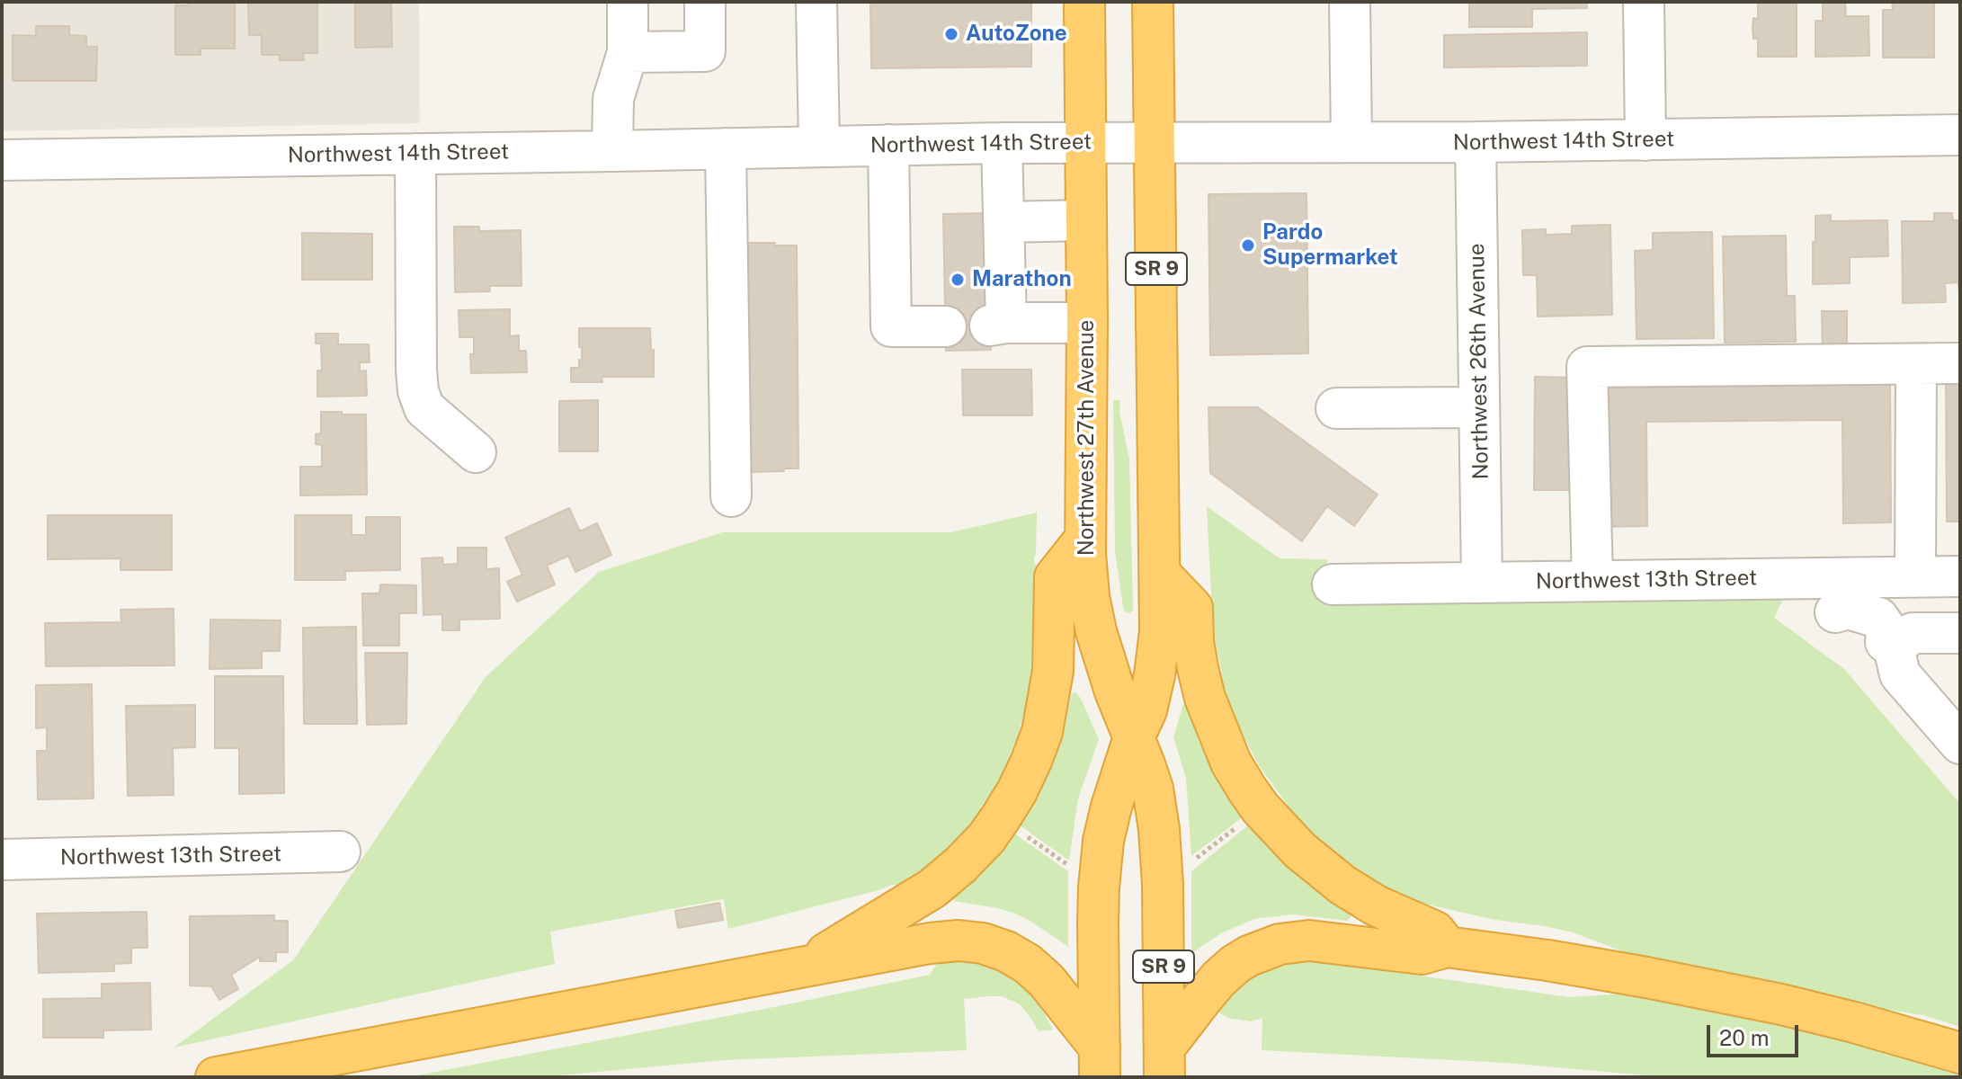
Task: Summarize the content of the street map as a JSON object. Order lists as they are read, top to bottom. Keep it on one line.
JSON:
{"streets":{"highway":["SR 9","Northwest 27th Avenue"],"street":["Northwest 14th Street","Northwest 26th Avenue","Northwest 13th Street"]},"crossings":[["Northwest 14th Street","SR 9"],["Northwest 14th Street","Northwest 26th Avenue"],["Northwest 14th Street","Northwest 27th Avenue"],["SR 9","Northwest 27th Avenue"],["Northwest 26th Avenue","Northwest 13th Street"]],"places":["AutoZone","Pardo Supermarket","Marathon"],"scale_bar":"20 m"}
